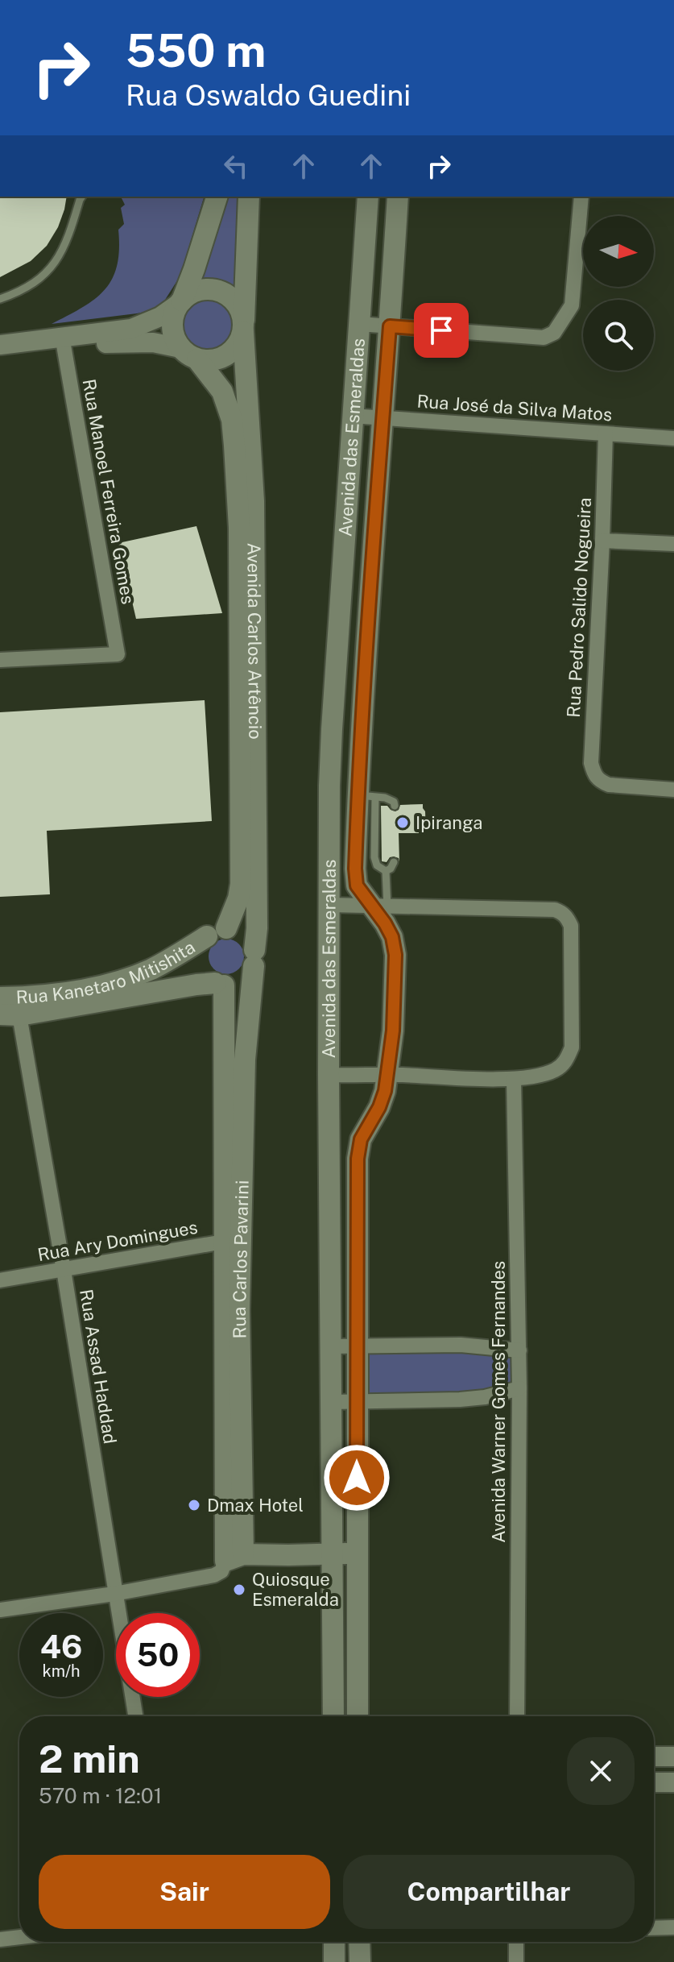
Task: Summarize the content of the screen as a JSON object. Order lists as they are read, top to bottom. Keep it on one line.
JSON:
{"streets":{"main road":["Avenida das Esmeraldas","Avenida Carlos Artêncio","Rua Kanetaro Mitishita","Rua Carlos Pavarini"],"street":["Rua José da Silva Matos","Rua Manoel Ferreira Gomes","Rua Pedro Salido Nogueira","Rua Ary Domingues","Rua Assad Haddad","Avenida Warner Gomes Fernandes"]},"crossings":[["Rua José da Silva Matos","Avenida das Esmeraldas"],["Rua José da Silva Matos","Rua Pedro Salido Nogueira"],["Avenida Carlos Artêncio","Rua Kanetaro Mitishita"],["Avenida Carlos Artêncio","Rua Carlos Pavarini"],["Rua Kanetaro Mitishita","Rua Carlos Pavarini"],["Rua Kanetaro Mitishita","Rua Assad Haddad"],["Rua Ary Domingues","Rua Carlos Pavarini"],["Rua Ary Domingues","Rua Assad Haddad"]],"places":["Ipiranga","Dmax Hotel","Quiosque Esmeralda"],"north":"right","page":{"turn":["550 m","Rua Oswaldo Guedini"],"speed":"46 km/h","limit":"50","heading":["2 min","570 m · 12:01"],"buttons":["Sair","Compartilhar"]}}
